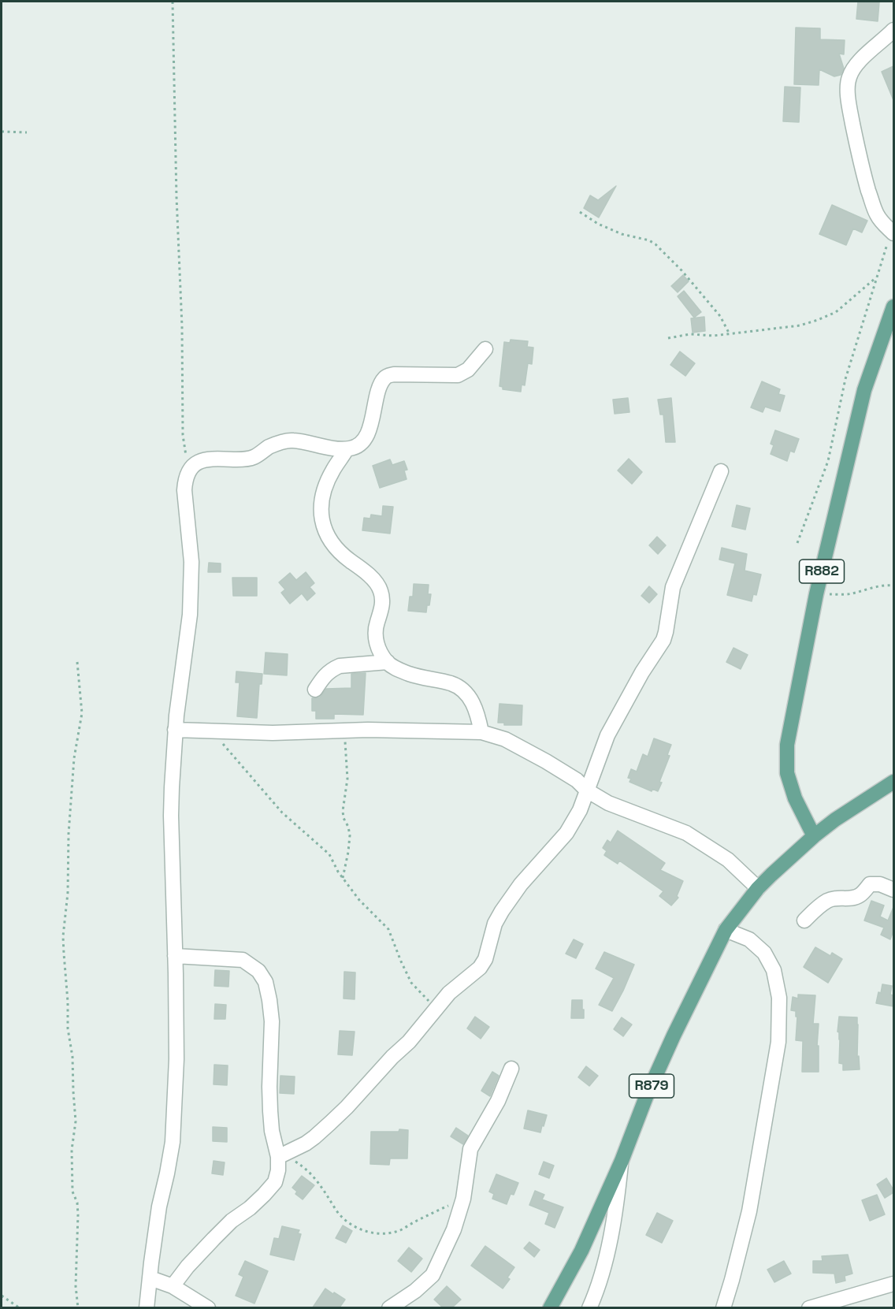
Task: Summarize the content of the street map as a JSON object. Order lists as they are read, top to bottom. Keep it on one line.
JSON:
{"streets":{"main road":["R882","R879"]},"crossings":[["R882","R879"]]}
